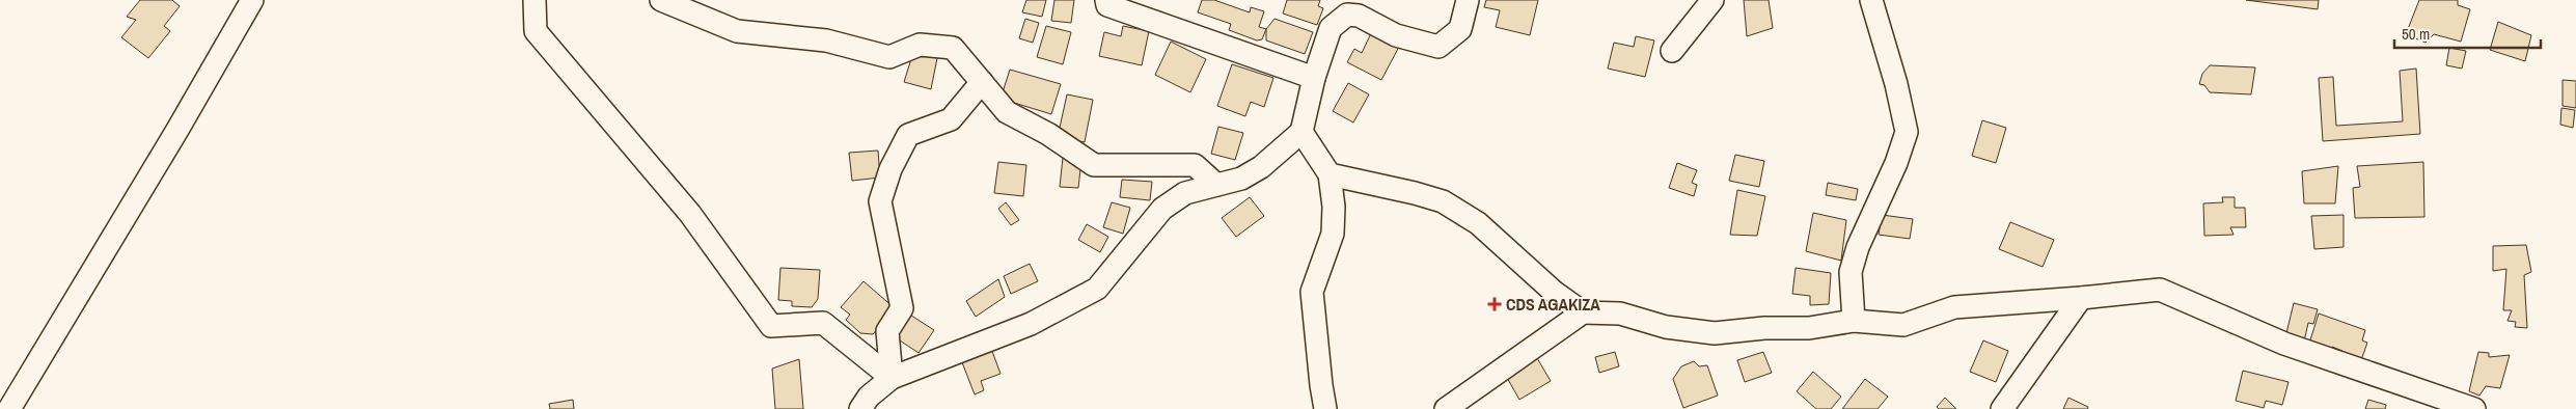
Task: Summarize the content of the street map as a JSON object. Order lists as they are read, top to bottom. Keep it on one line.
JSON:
{"places":{"health":["CDS AGAKIZA"]},"scale_bar":"50 m"}
